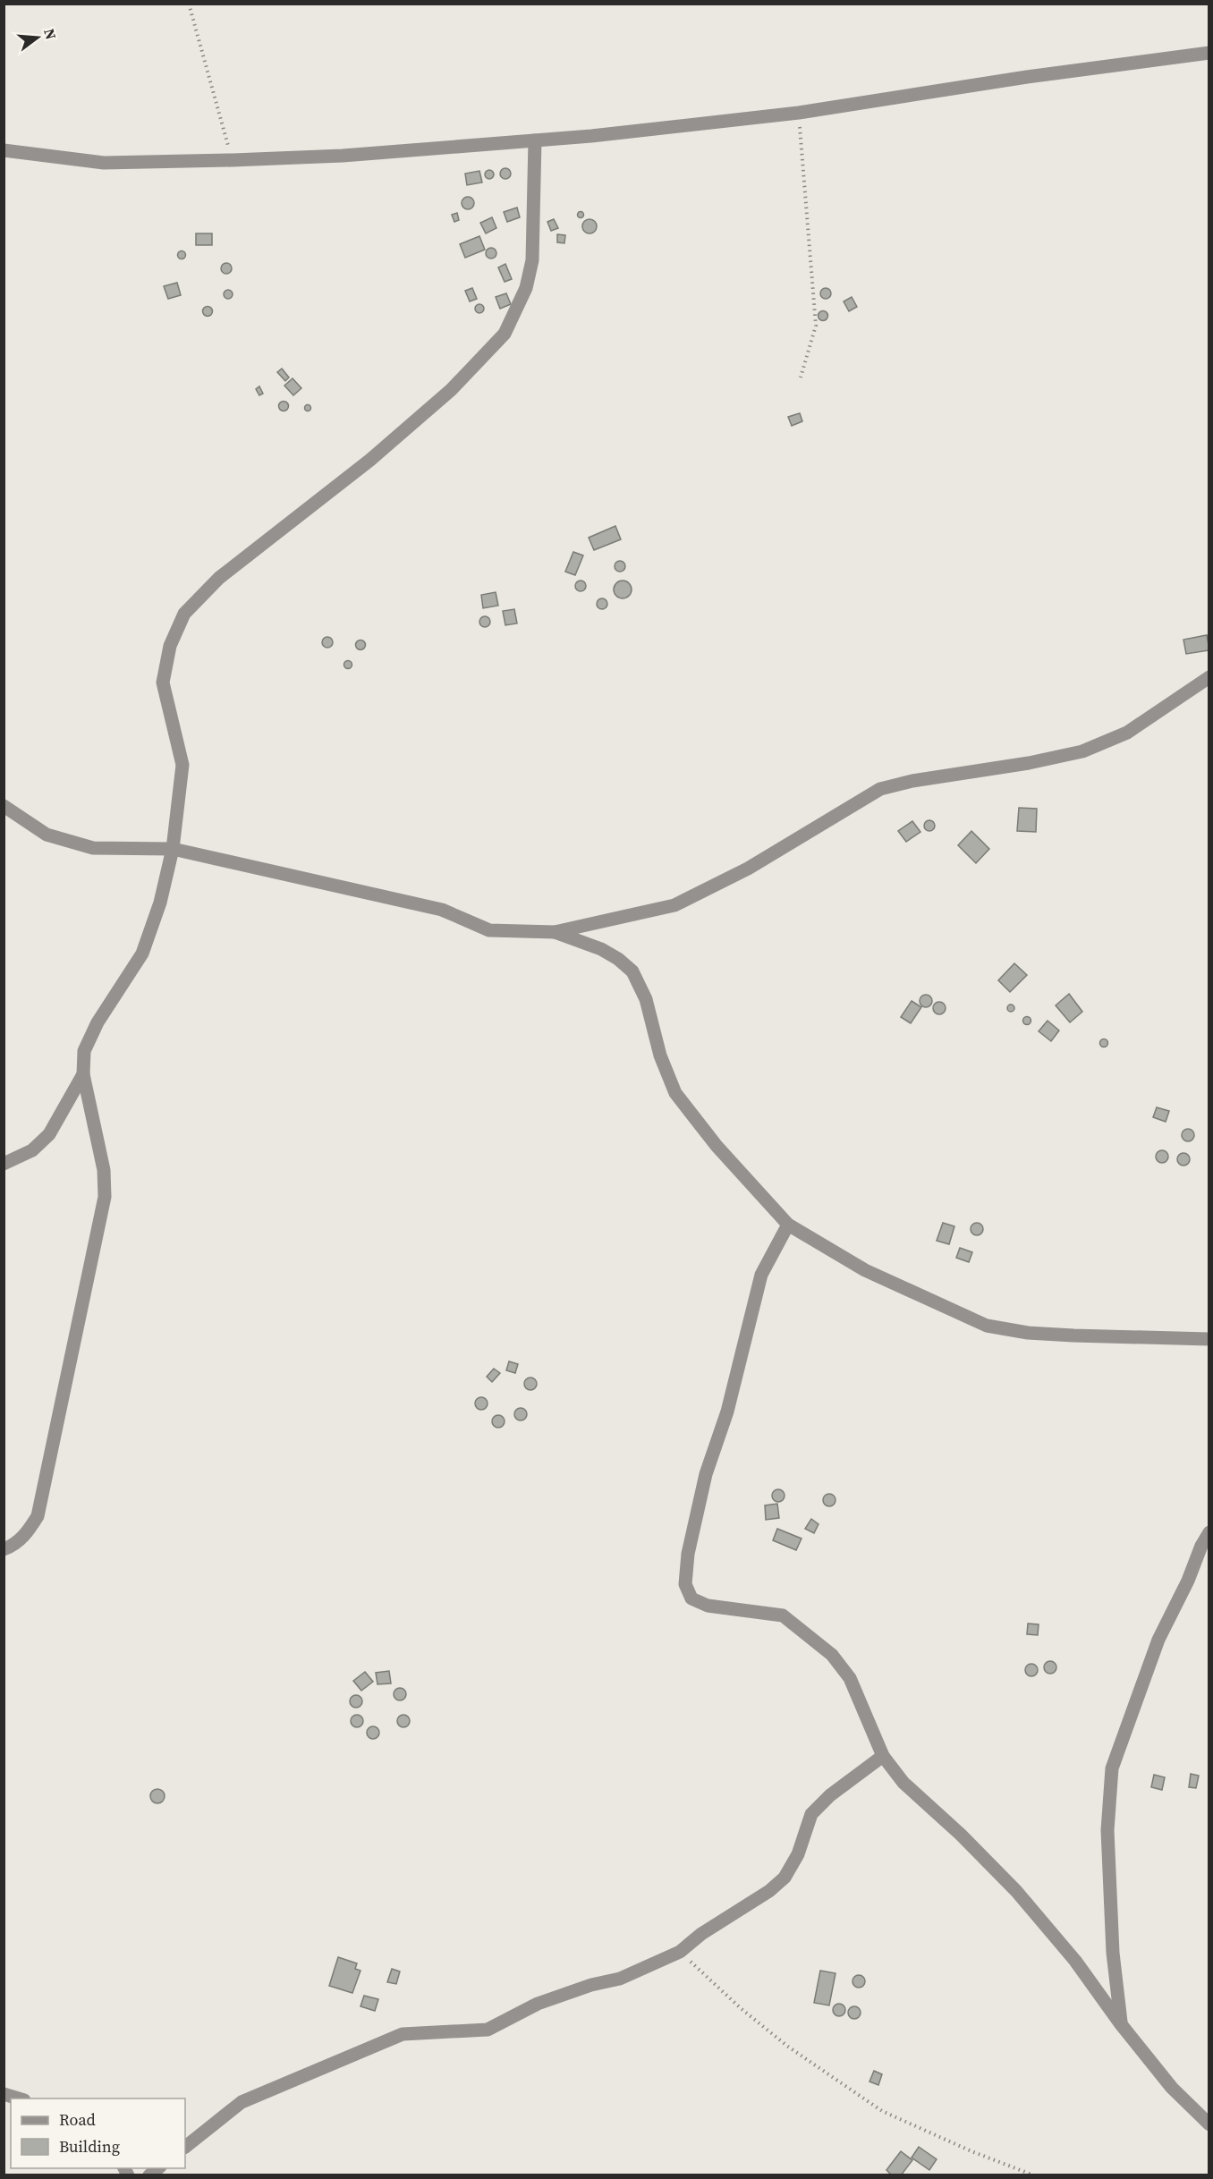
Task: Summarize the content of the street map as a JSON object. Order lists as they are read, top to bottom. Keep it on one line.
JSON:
{"legend":["Road","Building"],"north":"right"}
